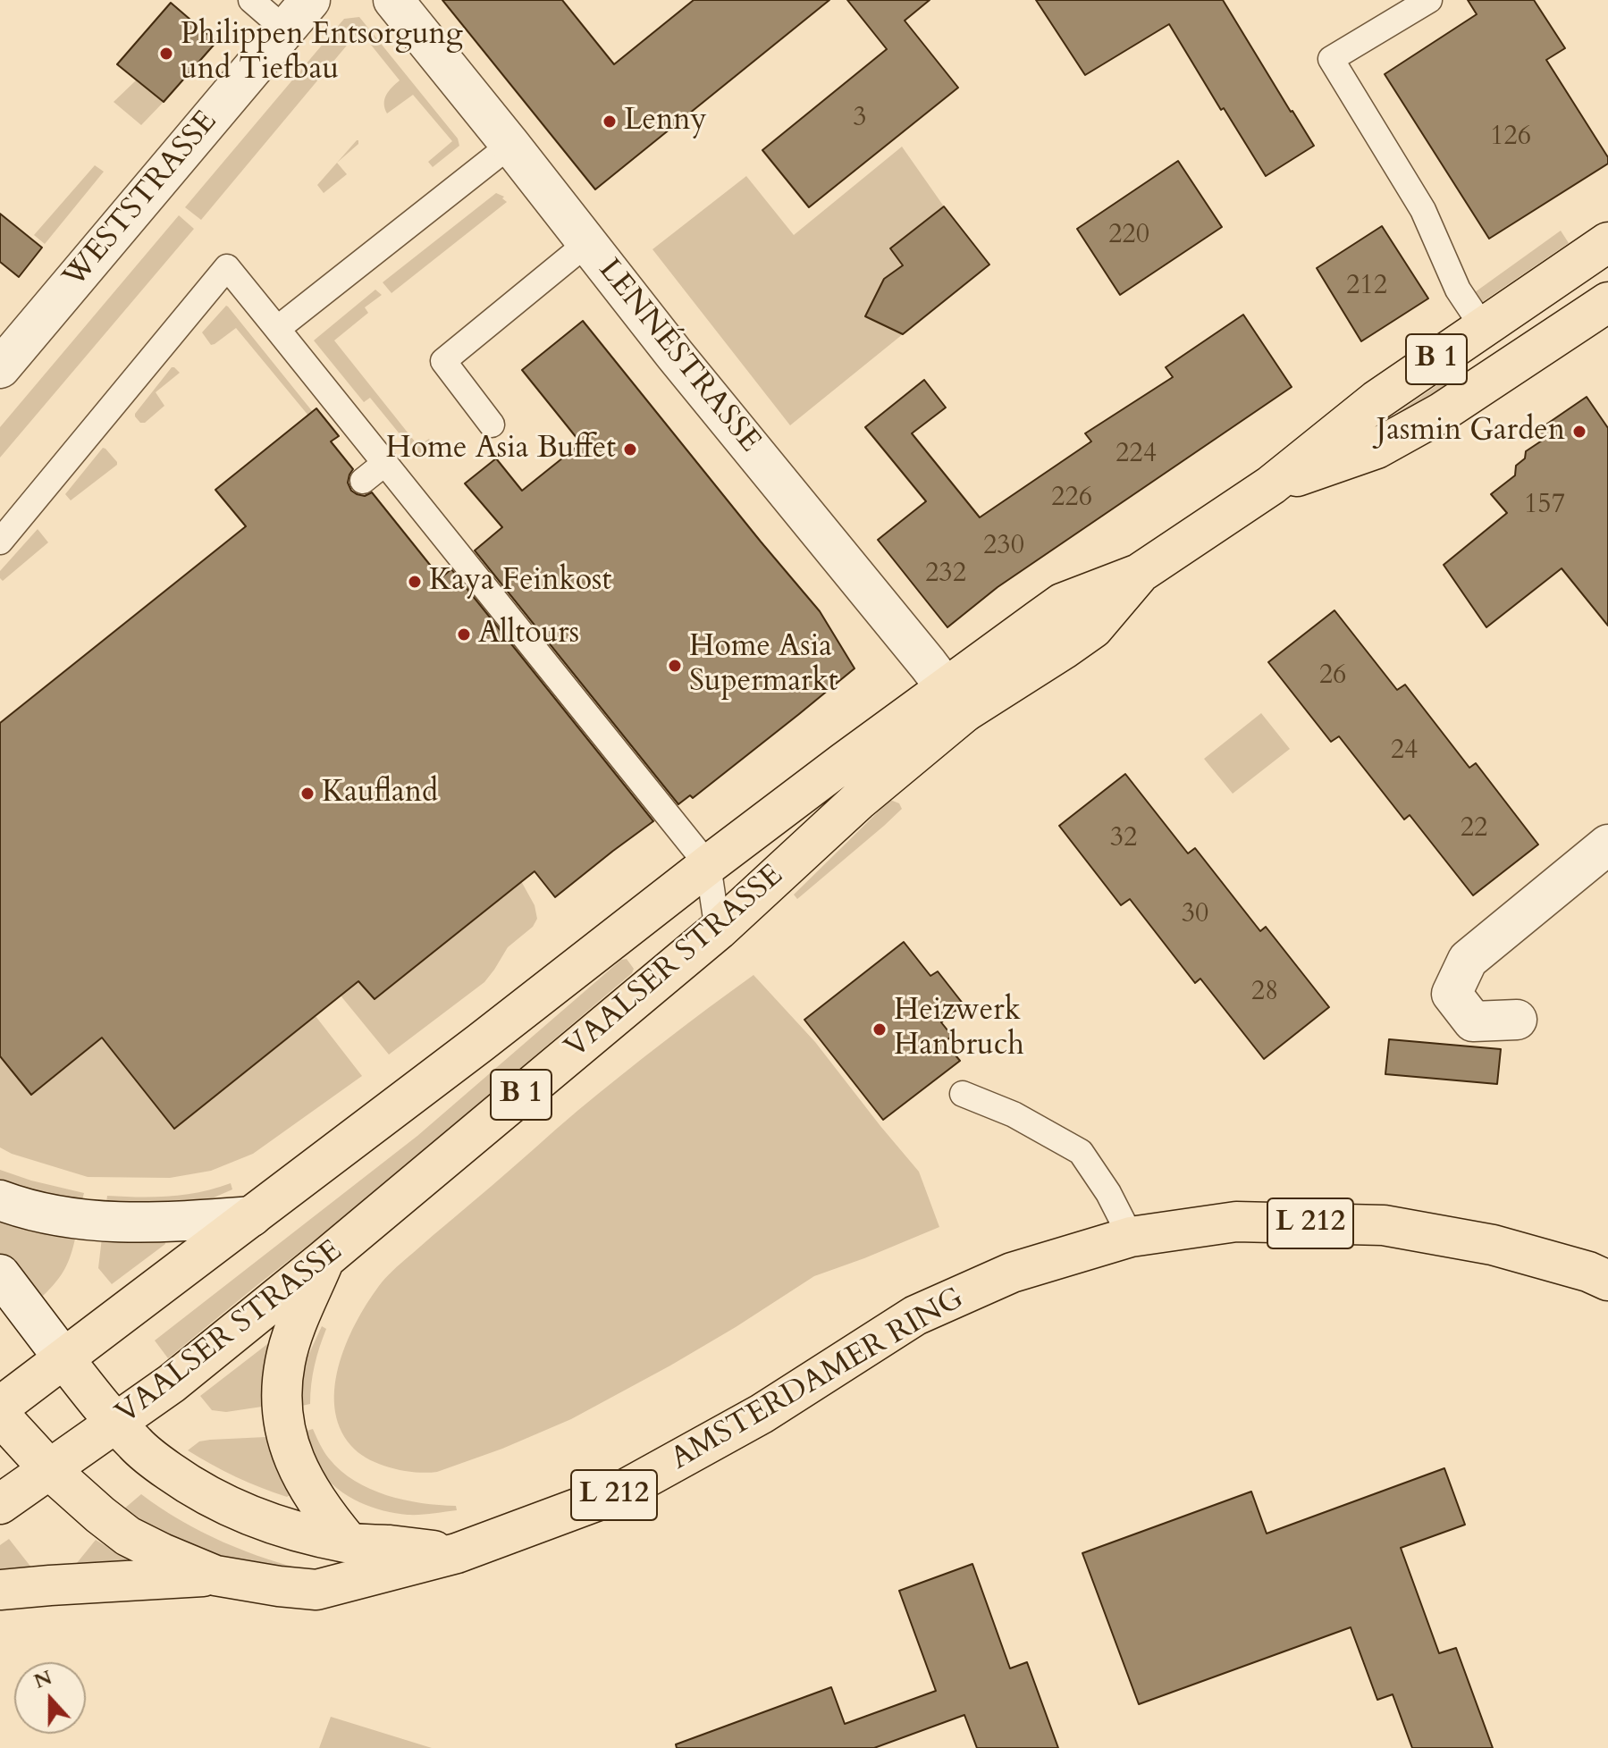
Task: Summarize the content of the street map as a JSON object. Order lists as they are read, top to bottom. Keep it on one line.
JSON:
{"streets":{"main road":["B 1","VAALSER STRASSE","L 212","AMSTERDAMER RING"],"street":["WESTSTRASSE","LENNÉSTRASSE"]},"crossings":[["LENNÉSTRASSE","VAALSER STRASSE"],["VAALSER STRASSE","AMSTERDAMER RING"]],"places":["Philippen Entsorgung und Tiefbau","Lenny","Jasmin Garden","Home Asia Buffet","Kaya Feinkost","Alltours","Home Asia Supermarkt","Kaufland","Heizwerk Hanbruch"],"house_numbers":["3","126","220","212","224","226","157","230","232","26","24","22","32","30","28"],"north":"top"}
